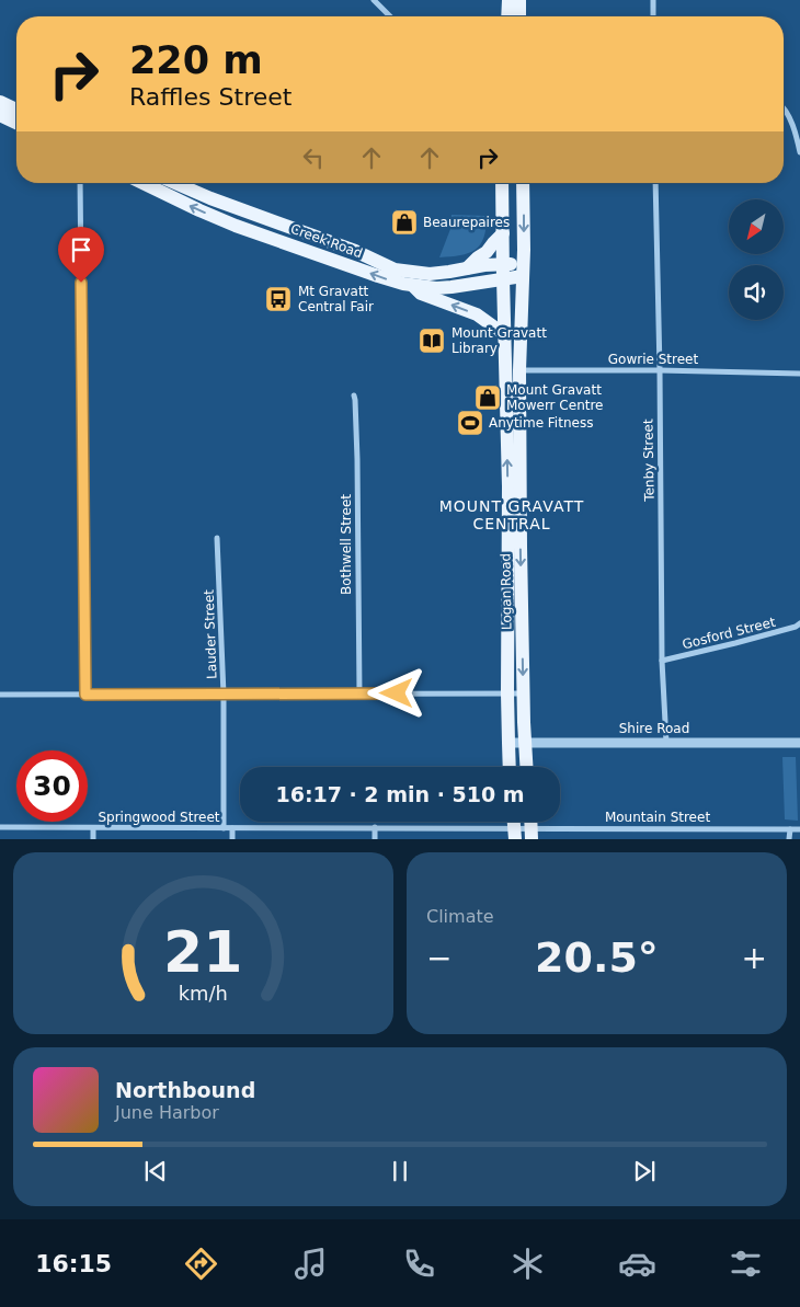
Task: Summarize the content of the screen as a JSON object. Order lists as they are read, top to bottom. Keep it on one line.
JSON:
{"streets":{"main road":["Creek Road","Logan Road"],"street":["Gowrie Street","Tenby Street","Bothwell Street","Gosford Street","Lauder Street","Shire Road","Springwood Street","Mountain Street"]},"crossings":[["Creek Road","Logan Road"],["Gowrie Street","Tenby Street"],["Gowrie Street","Logan Road"],["Tenby Street","Gosford Street"],["Tenby Street","Shire Road"],["Logan Road","Shire Road"],["Lauder Street","Springwood Street"],["Springwood Street","Mountain Street"]],"districts":["MOUNT GRAVATT CENTRAL"],"places":{"shop":["Beaurepaires","Mount Gravatt Mowerr Centre"],"bus stop":["Mt Gravatt Central Fair"],"library":["Mount Gravatt Library"],"sports":["Anytime Fitness"]},"north":"bottom left","page":{"turn":["220 m","Raffles Street"],"limit":"30","trip":"16:17 · 2 min · 510 m","tile":"Climate","heat":["−","20.5°","+"],"song":["Northbound","June Harbor"],"tabs":"16:15","gauge":["21","km/h"]}}
